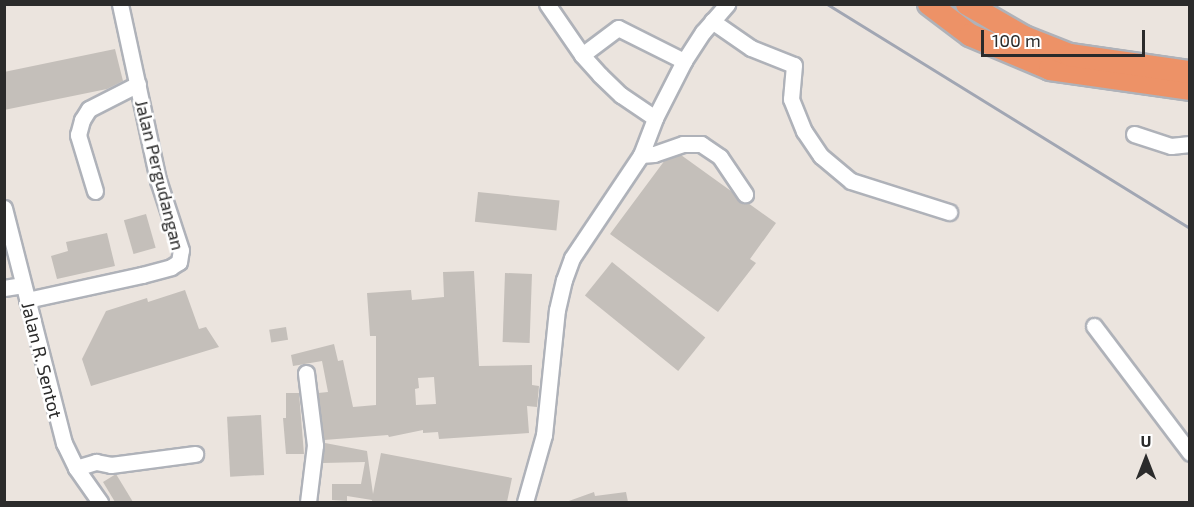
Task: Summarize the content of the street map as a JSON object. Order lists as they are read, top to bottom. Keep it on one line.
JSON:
{"streets":{"street":["Jalan Pergudangan","Jalan R. Sentot"]},"crossings":[["Jalan Pergudangan","Jalan R. Sentot"]],"scale_bar":"100 m","north":"top"}
